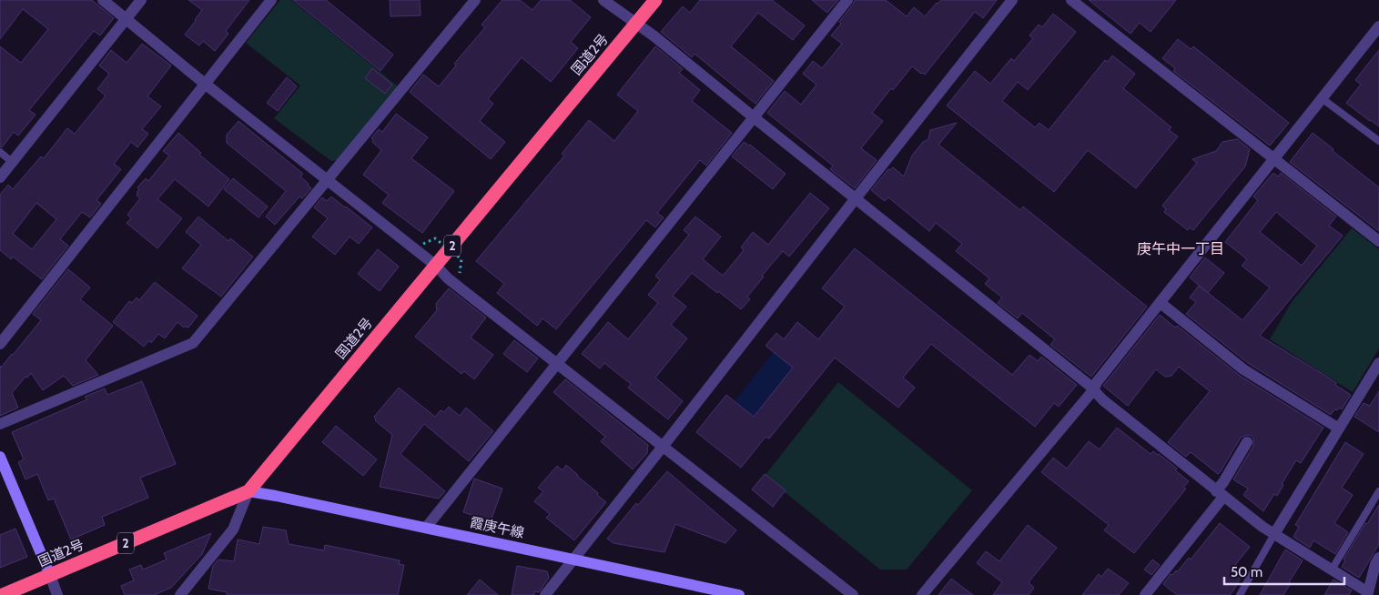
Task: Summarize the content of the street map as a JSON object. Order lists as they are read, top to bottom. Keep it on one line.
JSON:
{"streets":{"highway":["国道2号","2"],"street":["霞庚午線"]},"crossings":[["国道2号","霞庚午線"]],"districts":["庚午中一丁目"],"scale_bar":"50 m"}
